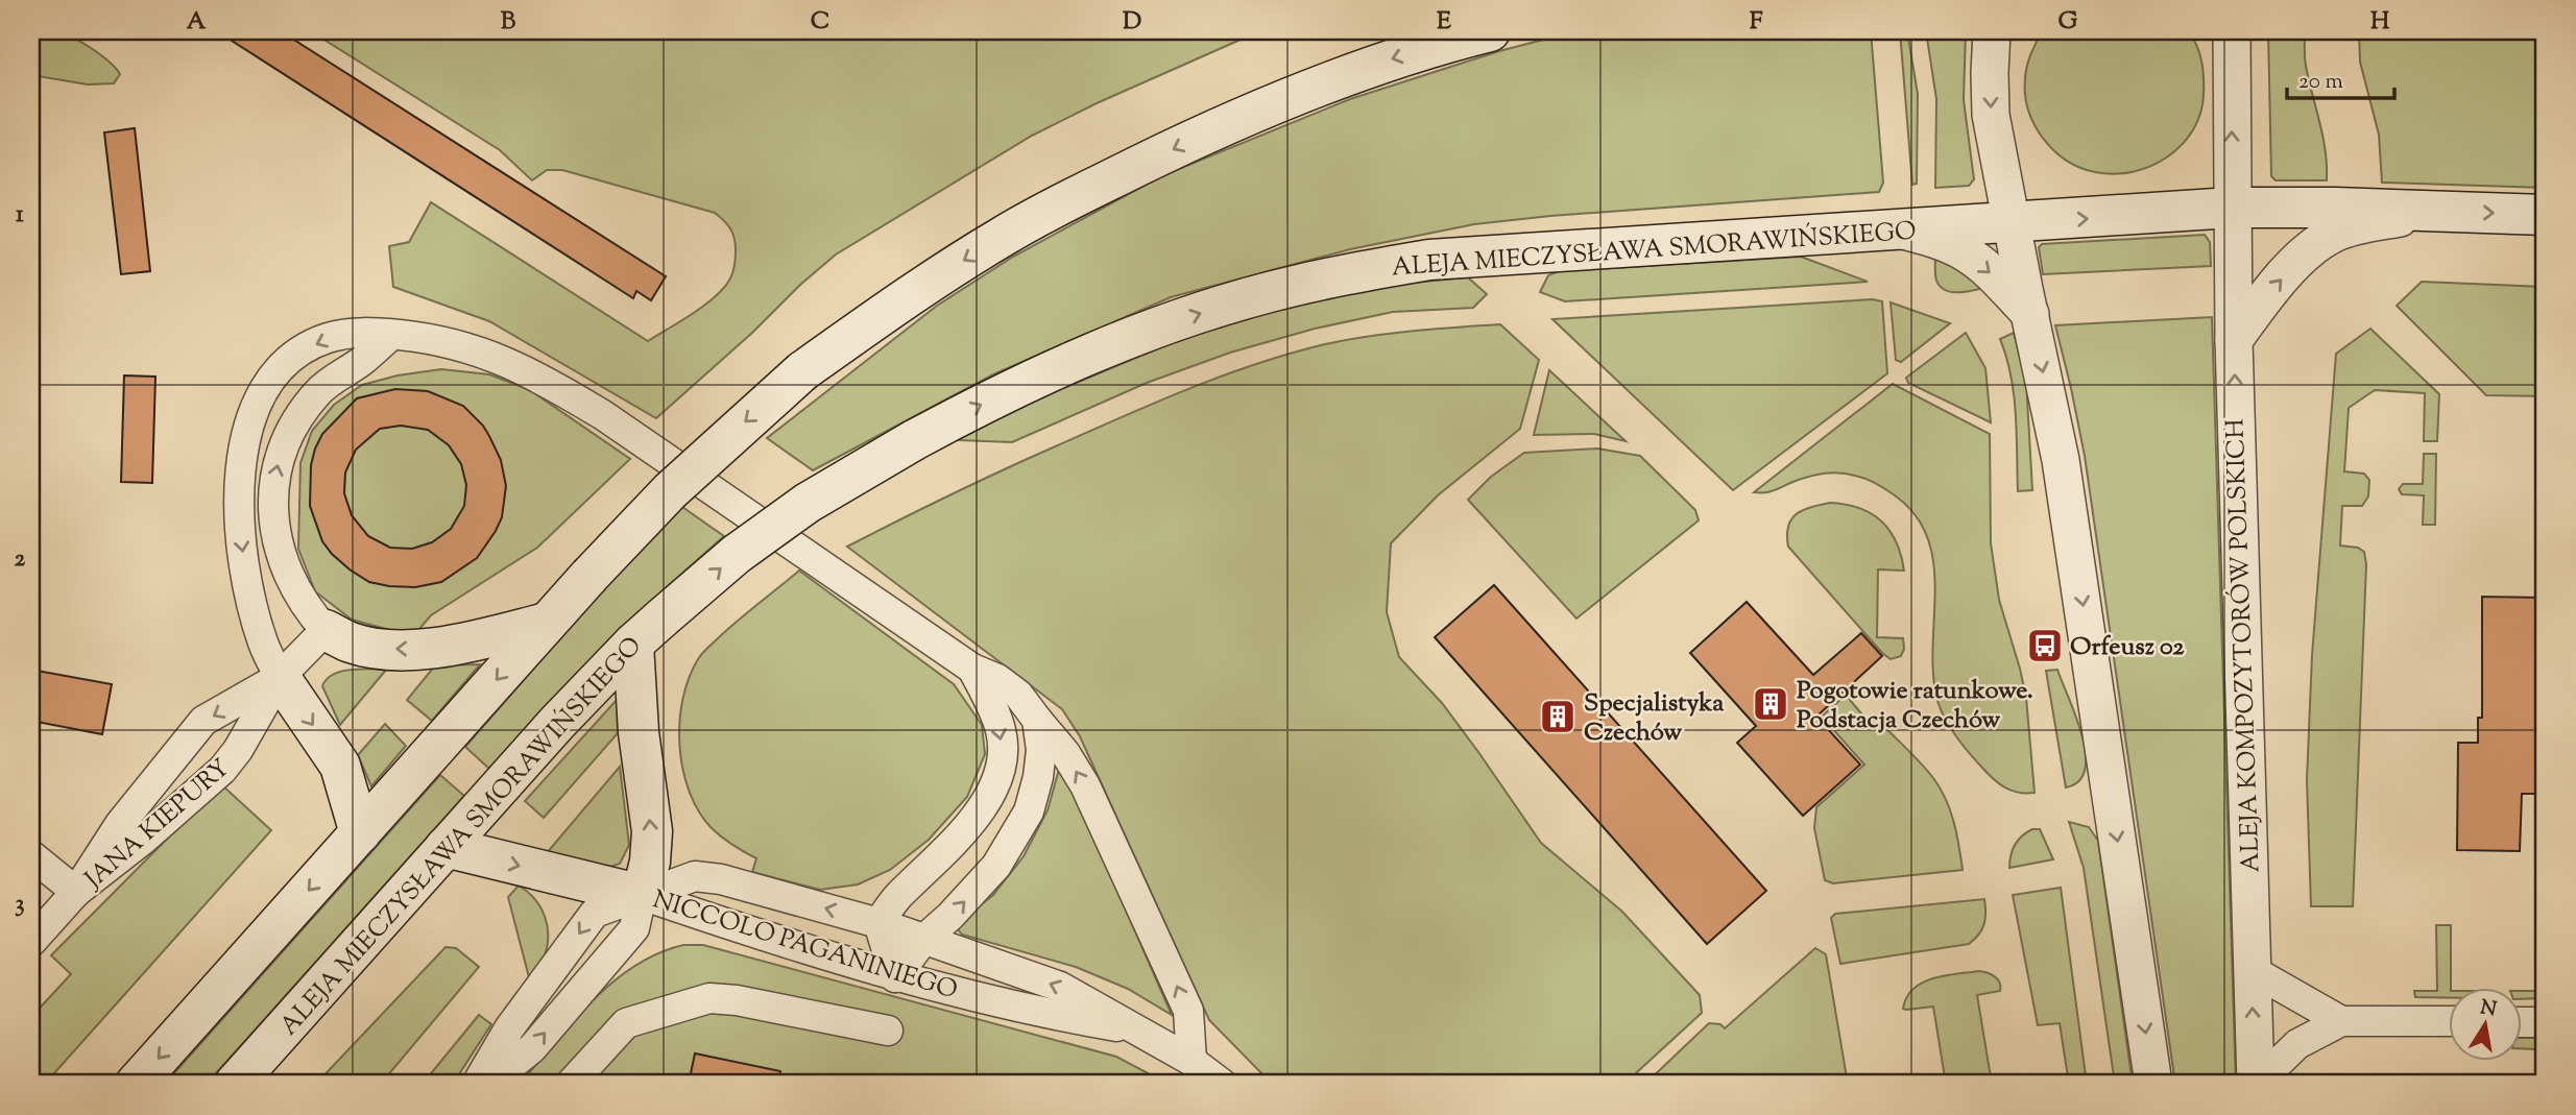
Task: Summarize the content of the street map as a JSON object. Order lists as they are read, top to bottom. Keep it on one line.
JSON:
{"streets":{"main road":["ALEJA MIECZYSŁAWA SMORAWIŃSKIEGO"],"street":["ALEJA KOMPOZYTORÓW POLSKICH","JANA KIEPURY","NICCOLO PAGANINIEGO"]},"crossings":[["ALEJA MIECZYSŁAWA SMORAWIŃSKIEGO","ALEJA KOMPOZYTORÓW POLSKICH"]],"places":{"bus stop":["Orfeusz 02"],"building":["Pogotowie ratunkowe. Podstacja Czechów","Specjalistyka Czechów"]},"scale_bar":"20 m","north":"top","grid":{"columns":["A","B","C","D","E","F","G","H"],"rows":["1","2","3"]}}
